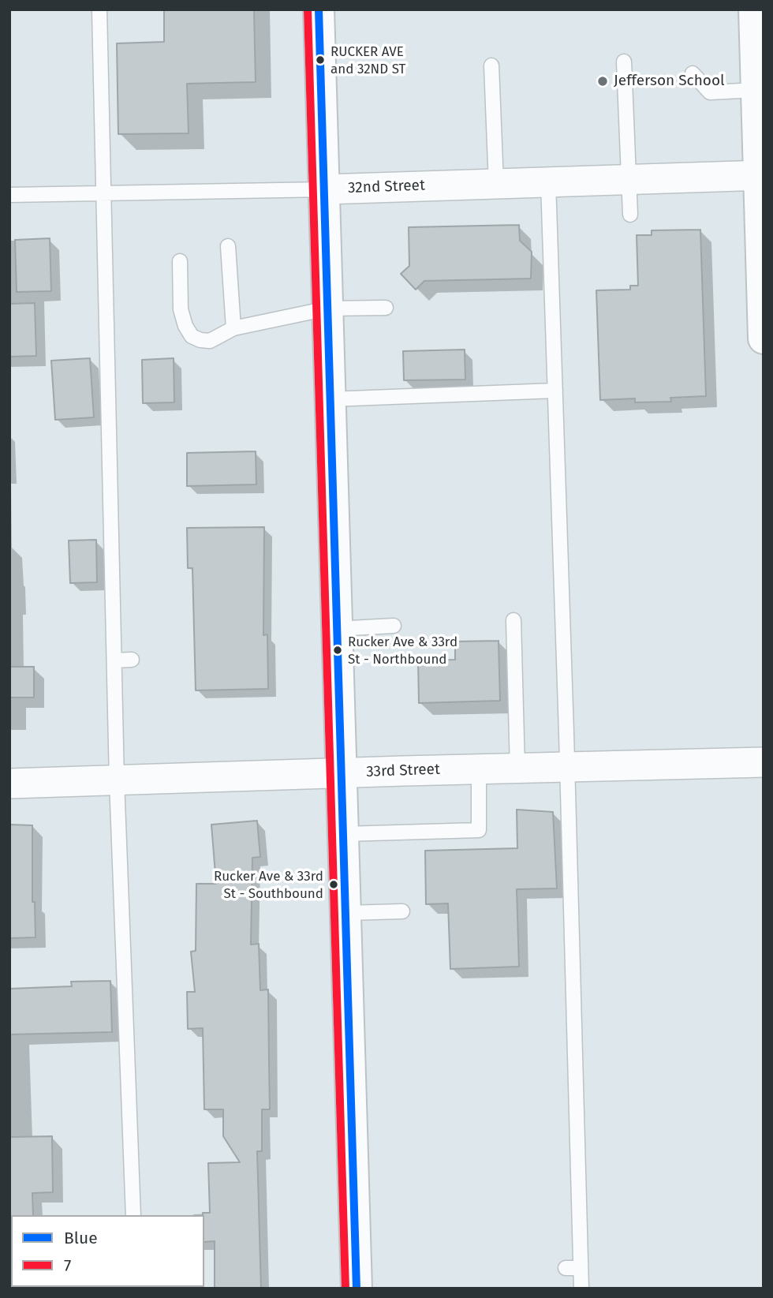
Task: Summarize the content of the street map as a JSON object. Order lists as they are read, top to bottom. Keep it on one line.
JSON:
{"streets":{"street":["32nd Street","33rd Street"]},"places":["RUCKER AVE and 32ND ST","Jefferson School","Rucker Ave & 33rd St - Northbound","Rucker Ave & 33rd St - Southbound"],"lines":["transit line Blue","transit line 7"],"legend":["Blue","7"]}
